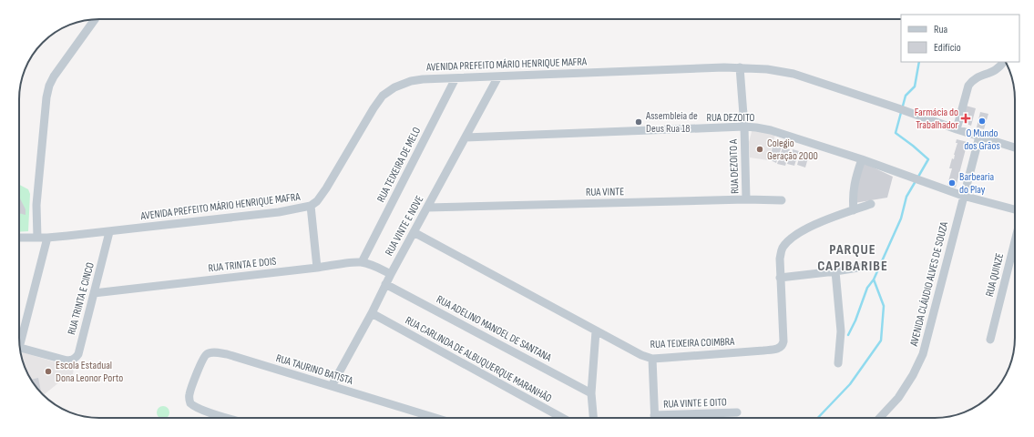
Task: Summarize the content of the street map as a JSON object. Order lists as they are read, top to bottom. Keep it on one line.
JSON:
{"streets":{"street":["AVENIDA PREFEITO MÁRIO HENRIQUE MAFRA","RUA DEZOITO","RUA TEIXEIRA DE MELO","RUA DEZOITO A","RUA VINTE","RUA VINTE E NOVE","RUA TRINTA E DOIS","RUA QUINZE","AVENIDA CLÁUDIO ALVES DE SOUZA","RUA TRINTA E CINCO","RUA ADELINO MANOEL DE SANTANA","RUA TEIXEIRA COIMBRA","RUA CARLINDA DE ALBUQUERQUE MARANHÃO","RUA TAURINO BATISTA","RUA VINTE E OITO"]},"crossings":[["AVENIDA PREFEITO MÁRIO HENRIQUE MAFRA","RUA TEIXEIRA DE MELO"],["AVENIDA PREFEITO MÁRIO HENRIQUE MAFRA","RUA DEZOITO A"],["AVENIDA PREFEITO MÁRIO HENRIQUE MAFRA","RUA VINTE E NOVE"],["AVENIDA PREFEITO MÁRIO HENRIQUE MAFRA","AVENIDA CLÁUDIO ALVES DE SOUZA"],["AVENIDA PREFEITO MÁRIO HENRIQUE MAFRA","RUA TRINTA E CINCO"],["RUA DEZOITO","RUA DEZOITO A"],["RUA DEZOITO","RUA VINTE E NOVE"],["RUA DEZOITO","AVENIDA CLÁUDIO ALVES DE SOUZA"],["RUA TEIXEIRA DE MELO","RUA TRINTA E DOIS"],["RUA DEZOITO A","RUA VINTE"],["RUA VINTE","RUA VINTE E NOVE"],["RUA VINTE E NOVE","RUA TRINTA E DOIS"],["RUA VINTE E NOVE","RUA ADELINO MANOEL DE SANTANA"],["RUA VINTE E NOVE","RUA TEIXEIRA COIMBRA"],["RUA VINTE E NOVE","RUA CARLINDA DE ALBUQUERQUE MARANHÃO"],["RUA VINTE E NOVE","RUA TAURINO BATISTA"],["RUA TRINTA E DOIS","RUA TRINTA E CINCO"]],"districts":["PARQUE CAPIBARIBE"],"places":{"health":["Farmácia do Trabalhador"],"other":["O Mundo dos Grãos","Assembleia de Deus Rua 18","Colegio Geração 2000","Barbearia do Play","Escola Estadual Dona Leonor Porto"]},"legend":["Rua","Edifício"]}
